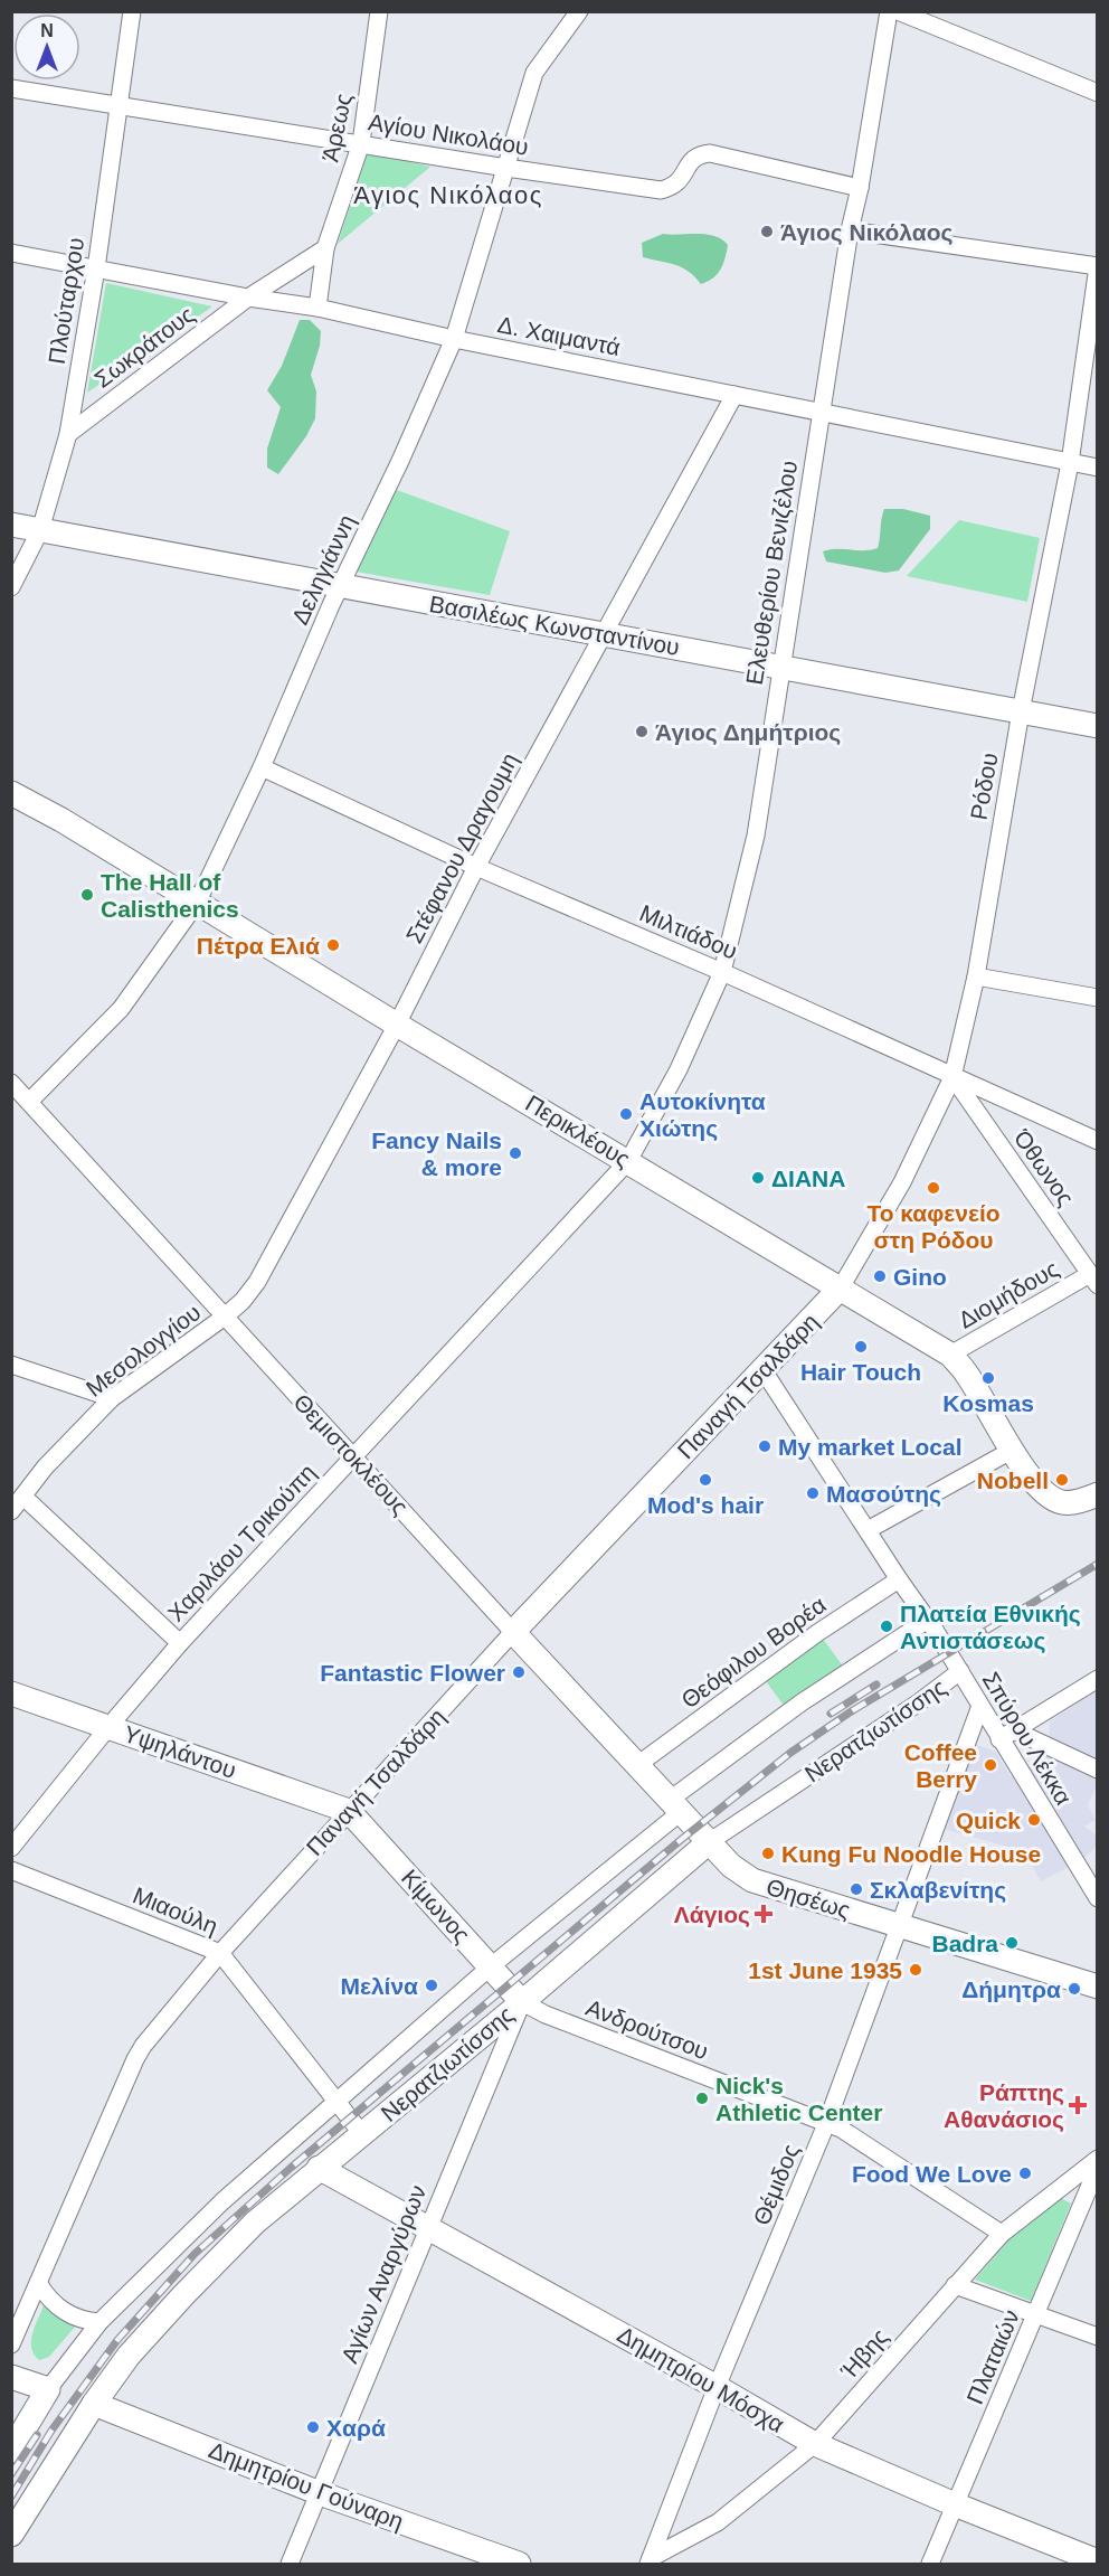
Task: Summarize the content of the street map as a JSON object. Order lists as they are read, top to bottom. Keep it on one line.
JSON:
{"streets":{"street":["Άρεως","Αγίου Νικολάου","Πλούταρχου","Δ. Χαιμαντά","Σωκράτους","Δεληγιάννη","Ελευθερίου Βενιζέλου","Βασιλέως Κωνσταντίνου","Ρόδου","Στέφανου Δραγουμη","Μιλτιάδου","Περικλέους","Όθωνος","Διομήδους","Μεσολογγίου","Παναγή Τσαλδάρη","Θεμιστοκλέους","Χαριλάου Τρικούπη","Θεόφιλου Βορέα","Νερατζιωτίσσης","Σπύρου Λέκκα","Υψηλάντου","Θησέως","Κίμωνος","Μιαούλη","Ανδρούτσου","Θέμιδος","Αγίων Αναργύρων","Ήβης","Πλαταιών","Δημητρίου Μόσχα","Δημητρίου Γούναρη"]},"crossings":[["Άρεως","Αγίου Νικολάου"],["Άρεως","Δ. Χαιμαντά"],["Αγίου Νικολάου","Πλούταρχου"],["Αγίου Νικολάου","Δεληγιάννη"],["Αγίου Νικολάου","Ελευθερίου Βενιζέλου"],["Πλούταρχου","Δ. Χαιμαντά"],["Πλούταρχου","Σωκράτους"],["Πλούταρχου","Βασιλέως Κωνσταντίνου"],["Δ. Χαιμαντά","Σωκράτους"],["Δ. Χαιμαντά","Δεληγιάννη"],["Δ. Χαιμαντά","Ελευθερίου Βενιζέλου"],["Δ. Χαιμαντά","Ρόδου"],["Δ. Χαιμαντά","Στέφανου Δραγουμη"],["Δεληγιάννη","Βασιλέως Κωνσταντίνου"],["Δεληγιάννη","Μιλτιάδου"],["Δεληγιάννη","Περικλέους"],["Δεληγιάννη","Θεμιστοκλέους"],["Ελευθερίου Βενιζέλου","Βασιλέως Κωνσταντίνου"],["Ελευθερίου Βενιζέλου","Μιλτιάδου"],["Ελευθερίου Βενιζέλου","Περικλέους"],["Ελευθερίου Βενιζέλου","Χαριλάου Τρικούπη"],["Βασιλέως Κωνσταντίνου","Ρόδου"],["Βασιλέως Κωνσταντίνου","Στέφανου Δραγουμη"],["Ρόδου","Μιλτιάδου"],["Ρόδου","Περικλέους"],["Ρόδου","Όθωνος"],["Ρόδου","Παναγή Τσαλδάρη"],["Στέφανου Δραγουμη","Μιλτιάδου"],["Στέφανου Δραγουμη","Περικλέους"],["Στέφανου Δραγουμη","Μεσολογγίου"],["Στέφανου Δραγουμη","Θεμιστοκλέους"],["Μιλτιάδου","Όθωνος"],["Περικλέους","Διομήδους"],["Περικλέους","Παναγή Τσαλδάρη"],["Περικλέους","Χαριλάου Τρικούπη"],["Όθωνος","Διομήδους"],["Μεσολογγίου","Θεμιστοκλέους"],["Παναγή Τσαλδάρη","Θεμιστοκλέους"],["Παναγή Τσαλδάρη","Σπύρου Λέκκα"],["Παναγή Τσαλδάρη","Υψηλάντου"],["Παναγή Τσαλδάρη","Κίμωνος"],["Παναγή Τσαλδάρη","Μιαούλη"],["Θεμιστοκλέους","Χαριλάου Τρικούπη"],["Θεμιστοκλέους","Θεόφιλου Βορέα"],["Θεμιστοκλέους","Νερατζιωτίσσης"],["Θεμιστοκλέους","Θησέως"],["Χαριλάου Τρικούπη","Υψηλάντου"],["Θεόφιλου Βορέα","Σπύρου Λέκκα"],["Νερατζιωτίσσης","Σπύρου Λέκκα"],["Νερατζιωτίσσης","Θησέως"],["Νερατζιωτίσσης","Κίμωνος"],["Νερατζιωτίσσης","Μιαούλη"],["Νερατζιωτίσσης","Ανδρούτσου"],["Νερατζιωτίσσης","Αγίων Αναργύρων"],["Νερατζιωτίσσης","Δημητρίου Μόσχα"],["Νερατζιωτίσσης","Δημητρίου Γούναρη"],["Σπύρου Λέκκα","Θέμιδος"],["Υψηλάντου","Κίμωνος"],["Θησέως","Θέμιδος"],["Κίμωνος","Ανδρούτσου"],["Κίμωνος","Αγίων Αναργύρων"],["Ανδρούτσου","Θέμιδος"],["Ανδρούτσου","Αγίων Αναργύρων"],["Ανδρούτσου","Ήβης"],["Θέμιδος","Ήβης"],["Θέμιδος","Δημητρίου Μόσχα"],["Αγίων Αναργύρων","Δημητρίου Μόσχα"],["Αγίων Αναργύρων","Δημητρίου Γούναρη"],["Ήβης","Δημητρίου Μόσχα"],["Πλαταιών","Δημητρίου Μόσχα"]],"districts":["Άγιος Νικόλαος"],"places":{"other":["Άγιος Νικόλαος","Άγιος Δημήτριος","The Hall of Calisthenics","Πέτρα Ελιά","Αυτοκίνητα Χιώτης","Fancy Nails & more","ΔΙΑΝΑ","Το καφενείο στη Ρόδου","Gino","Hair Touch","Kosmas","My market Local","Mod's hair","Nobell","Μασούτης","Πλατεία Εθνικής Αντιστάσεως","Fantastic Flower","Coffee Berry","Quick","Kung Fu Noodle House","Σκλαβενίτης","Badra","1st June 1935","Μελίνα","Δήμητρα","Nick's Athletic Center","Food We Love","Χαρά"],"health":["Λάγιος","Ράπτης Αθανάσιος"]},"north":"top"}
